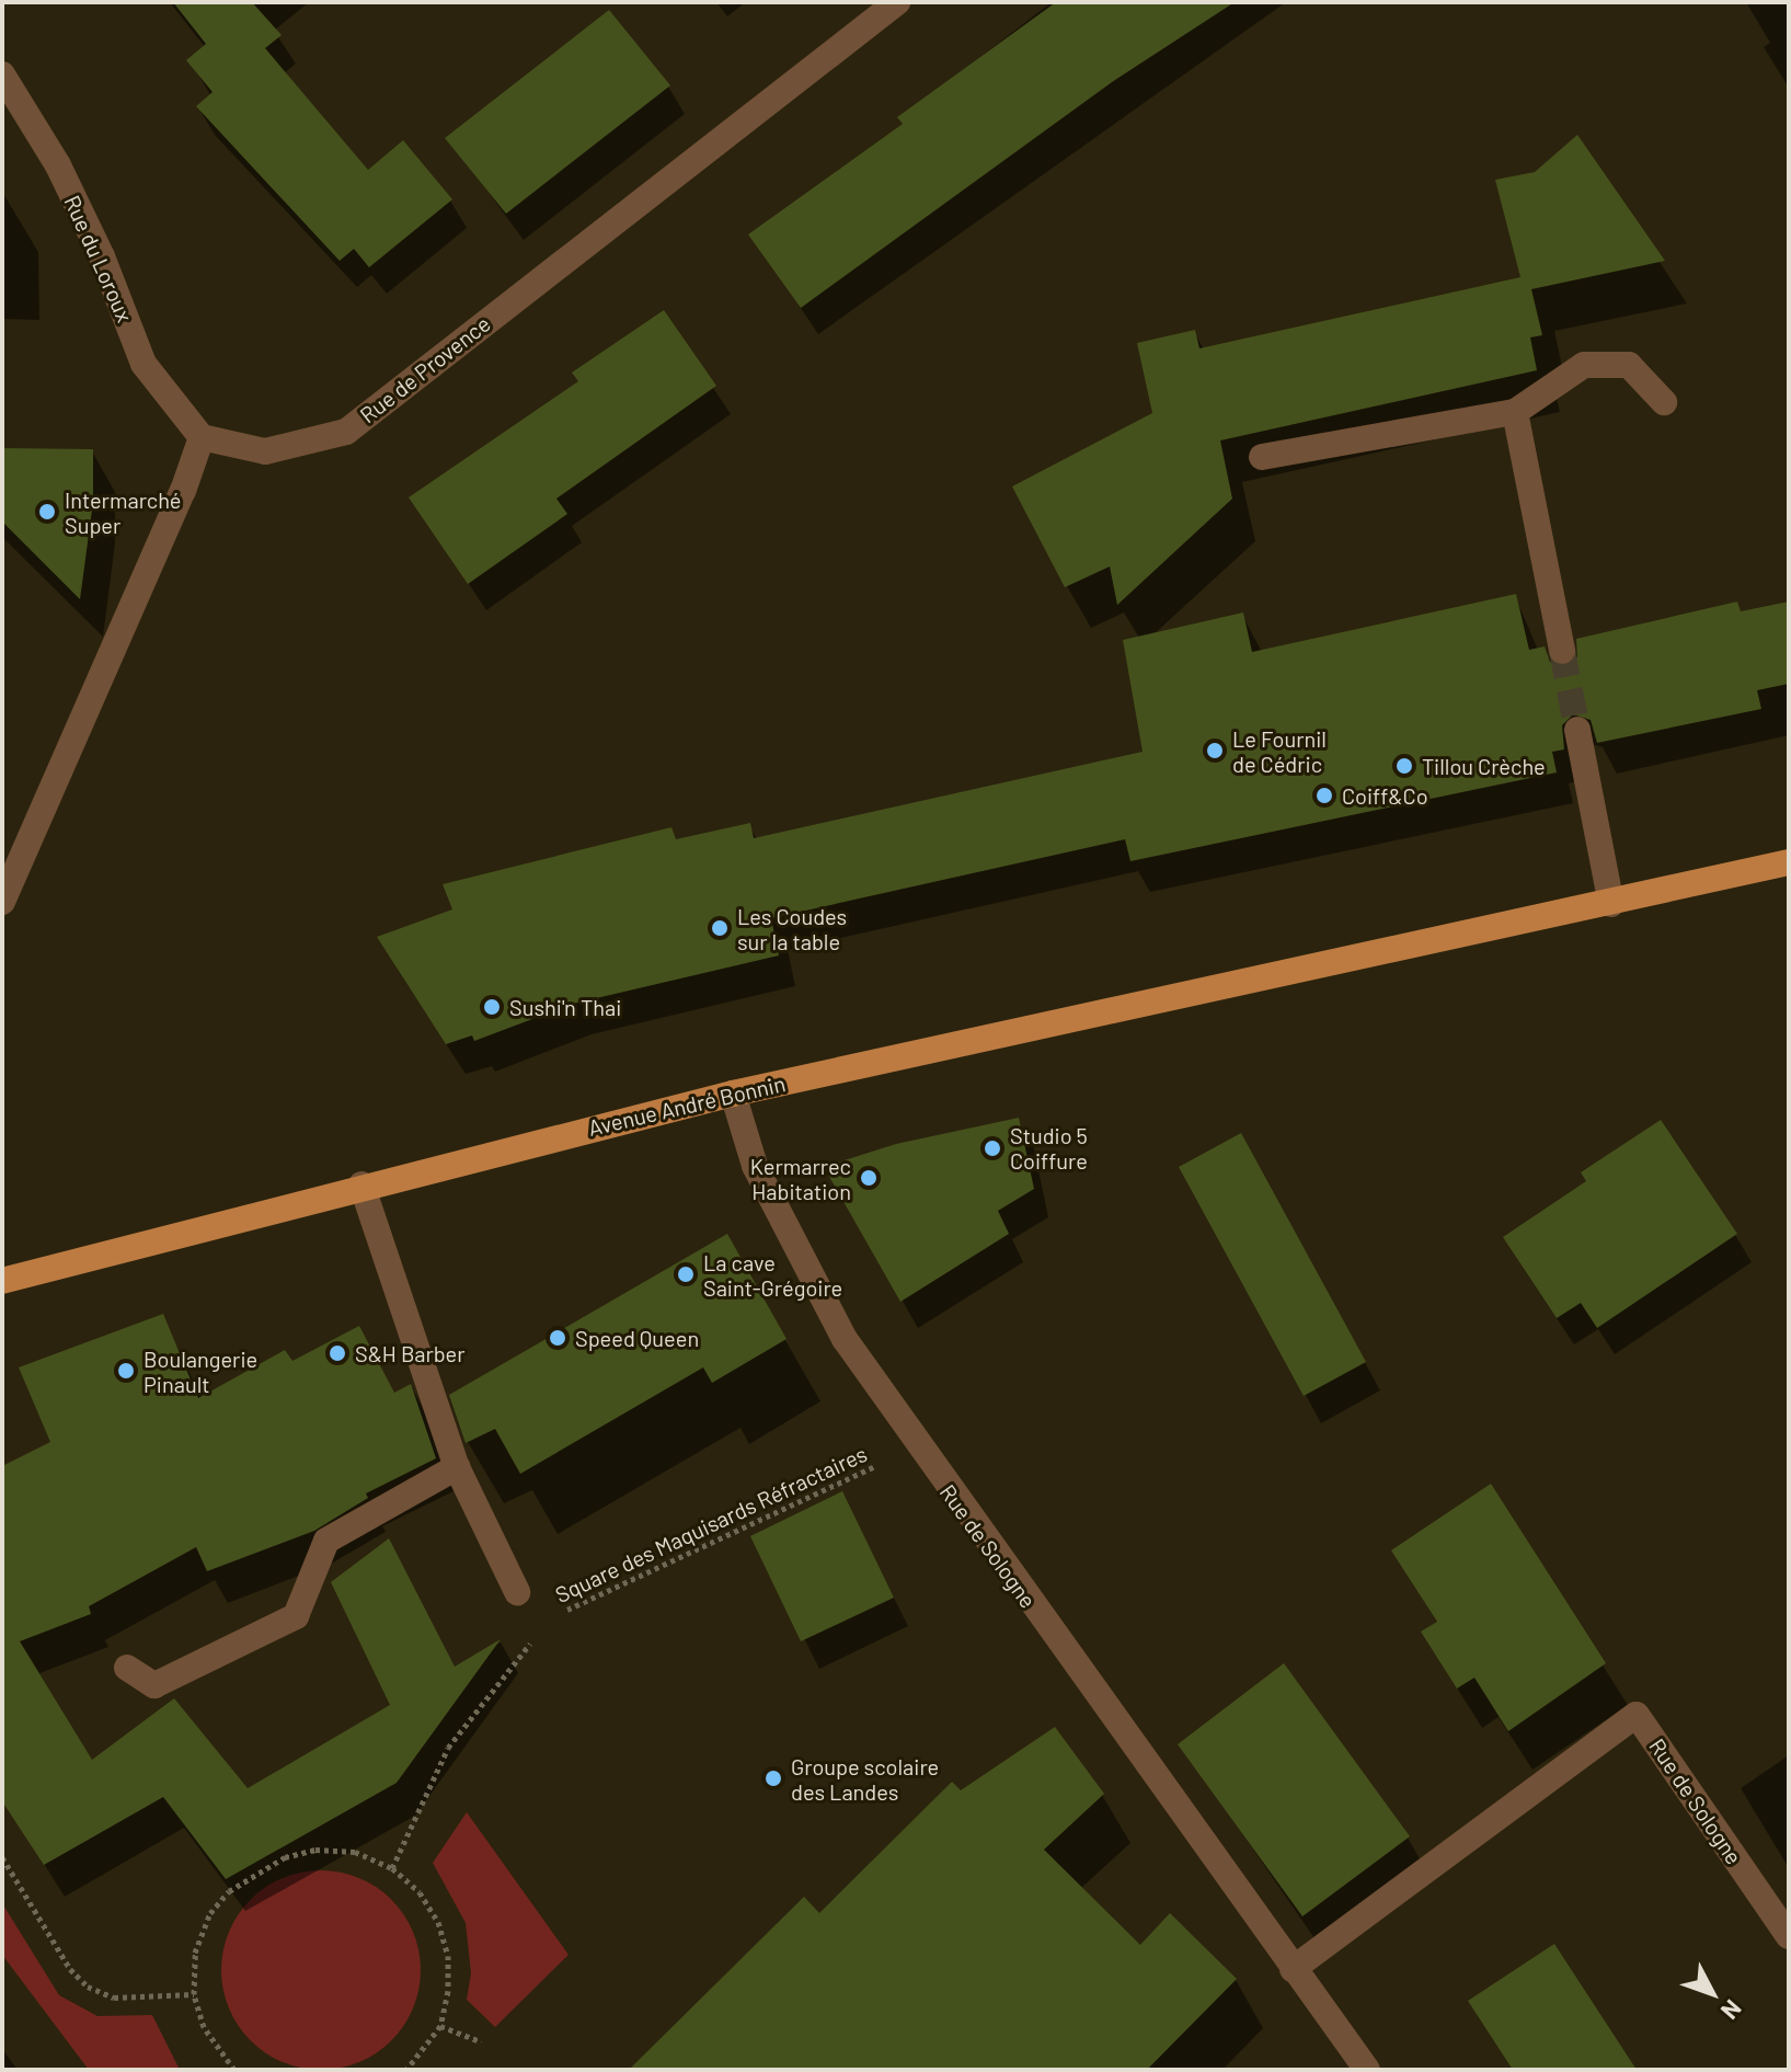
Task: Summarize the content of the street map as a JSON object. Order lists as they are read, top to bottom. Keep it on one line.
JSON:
{"streets":{"main road":["Avenue André Bonnin"],"street":["Rue du Loroux","Rue de Provence","Rue de Sologne"],"path":["Square des Maquisards Réfractaires"]},"crossings":[["Rue du Loroux","Rue de Provence"],["Avenue André Bonnin","Rue de Sologne"],["Square des Maquisards Réfractaires","Rue de Sologne"]],"places":["Intermarché Super","Le Fournil de Cédric","Tillou Crèche","Coiff&Co","Les Coudes sur la table","Sushi'n Thai","Studio 5 Coiffure","Kermarrec Habitation","La cave Saint-Grégoire","Speed Queen","S&H Barber","Boulangerie Pinault","Groupe scolaire des Landes"],"north":"bottom right"}
